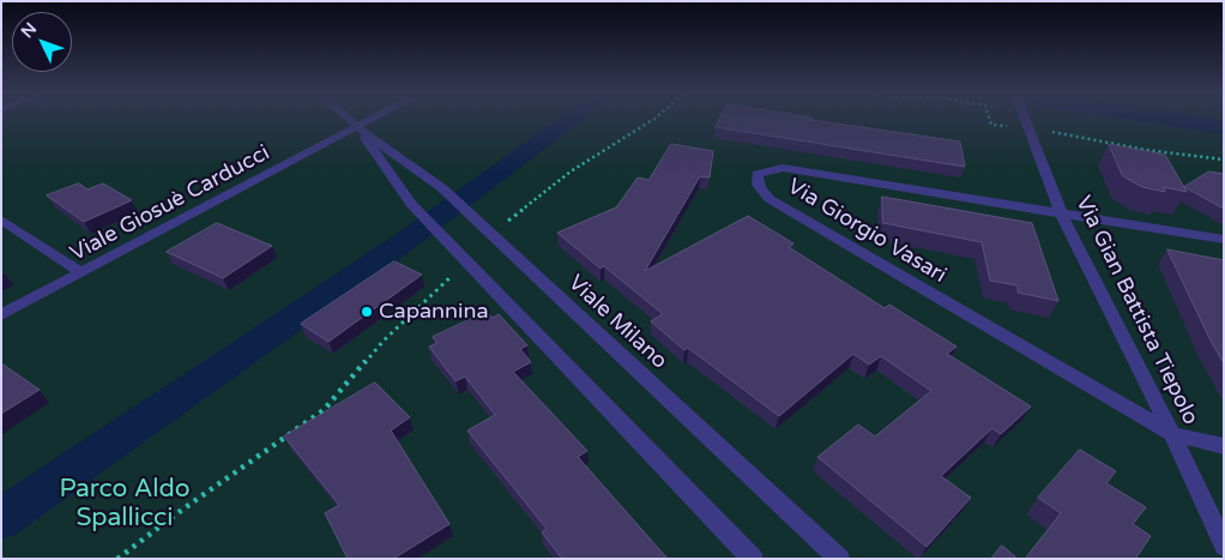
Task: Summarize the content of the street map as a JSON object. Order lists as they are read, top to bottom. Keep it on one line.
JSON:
{"streets":{"street":["Viale Giosuè Carducci","Via Giorgio Vasari","Via Gian Battista Tiepolo","Viale Milano"]},"crossings":[["Viale Giosuè Carducci","Viale Milano"],["Via Giorgio Vasari","Via Gian Battista Tiepolo"]],"parks":["Parco Aldo Spallicci"],"places":["Capannina"],"north":"top left"}
